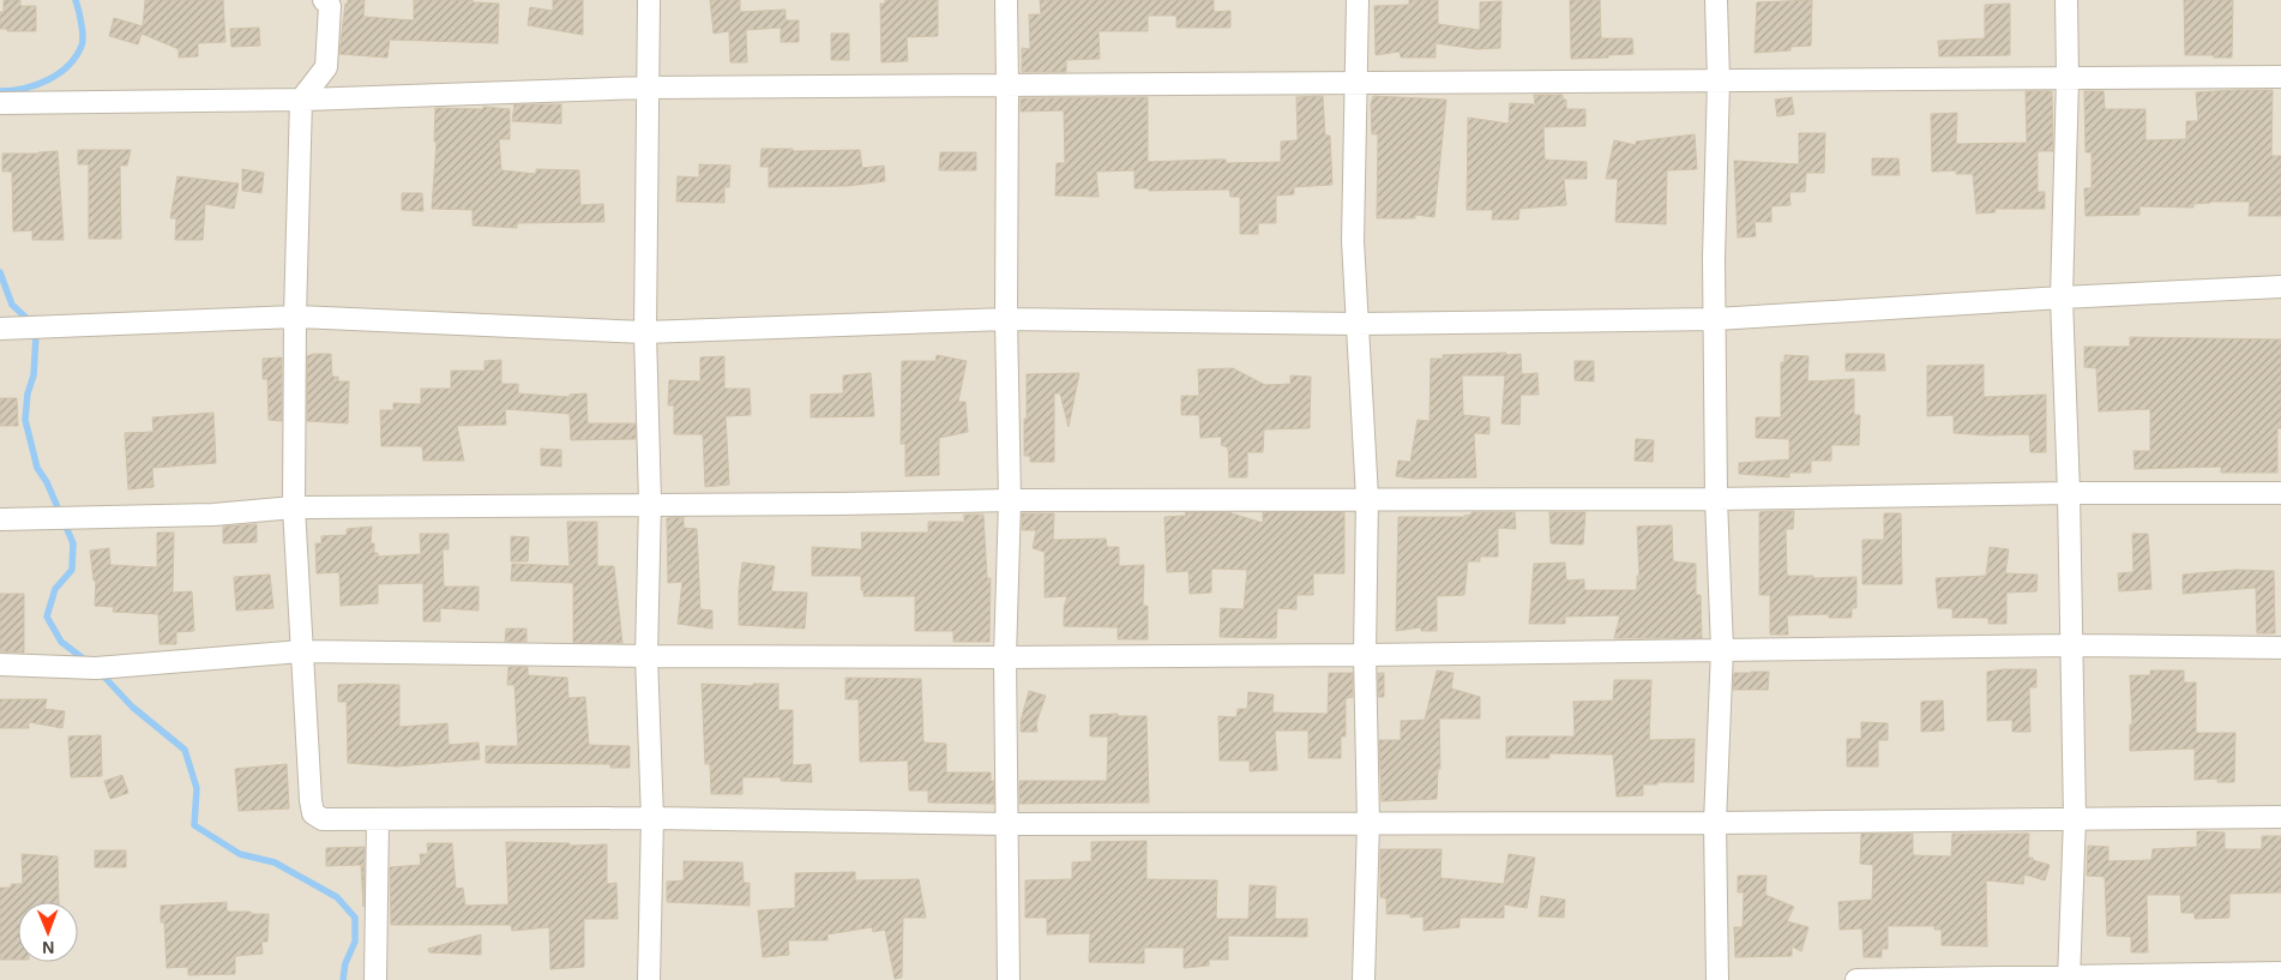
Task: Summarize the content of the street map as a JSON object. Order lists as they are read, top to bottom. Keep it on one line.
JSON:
{"north":"bottom"}
